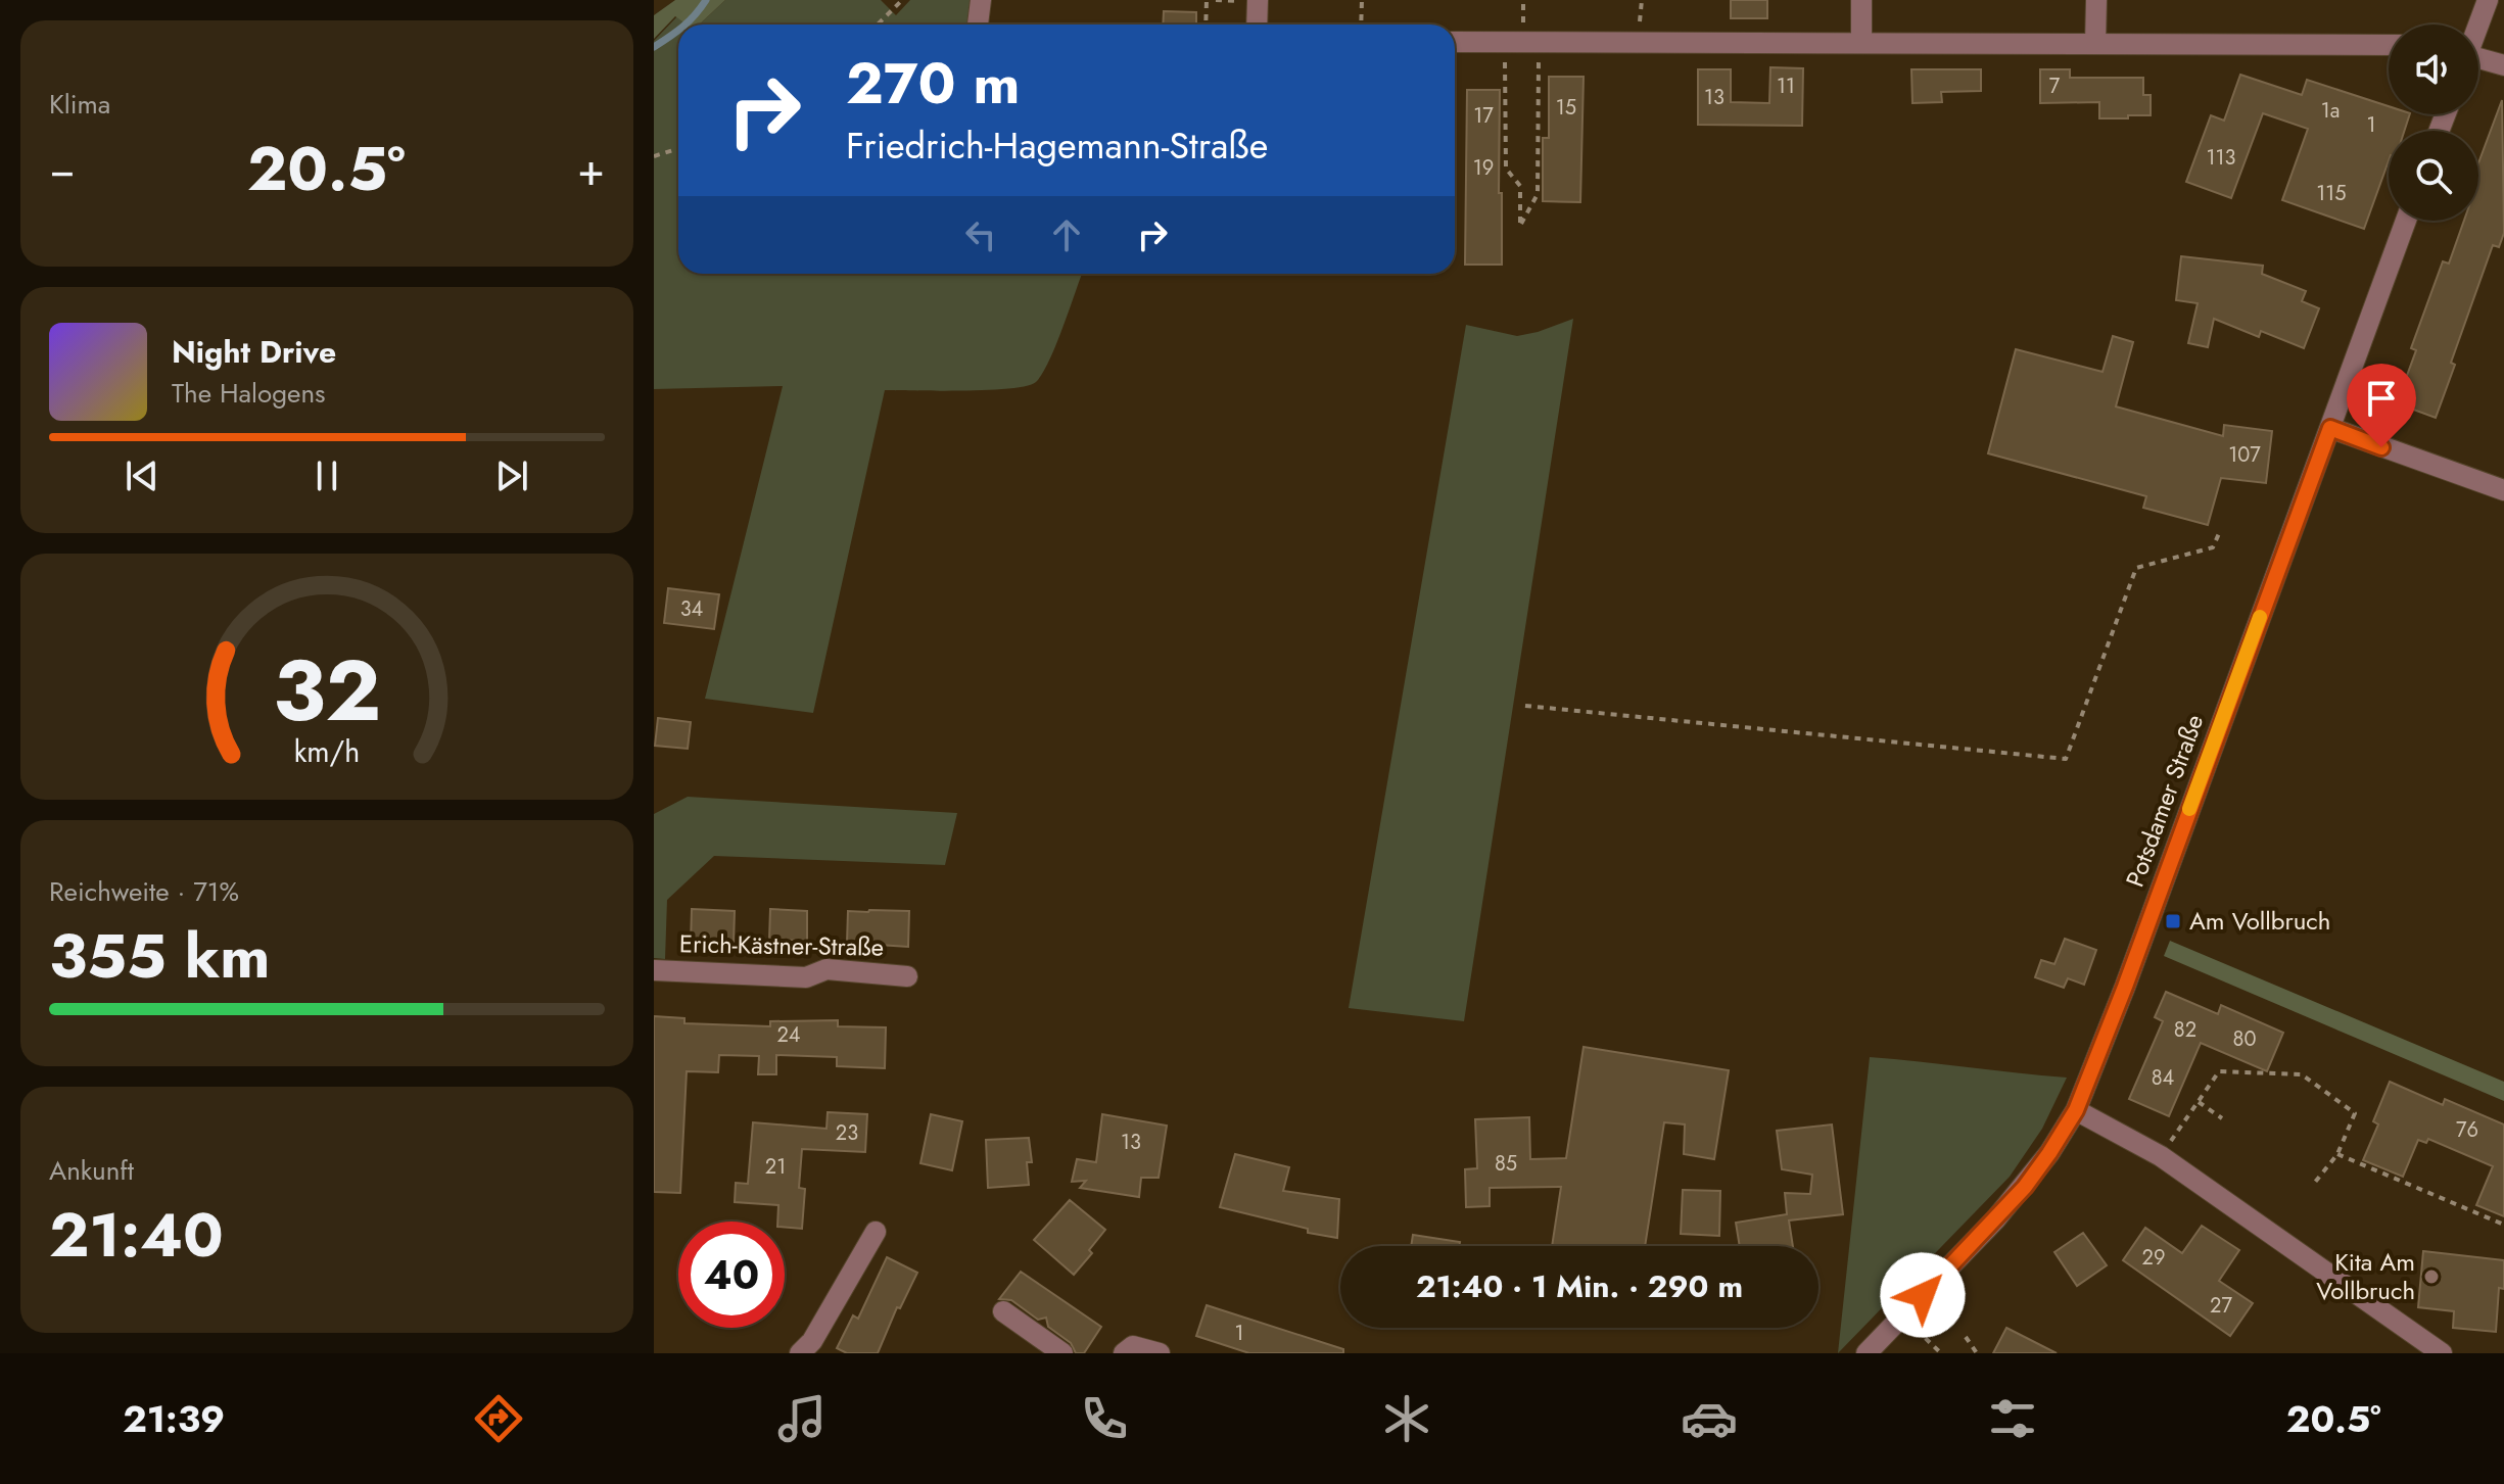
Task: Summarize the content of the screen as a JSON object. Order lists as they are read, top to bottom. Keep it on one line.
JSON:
{"streets":{"street":["Potsdamer Straße","Erich-Kästner-Straße"]},"places":{"transit":["Am Vollbruch"],"other":["Kita Am Vollbruch"]},"house_numbers":["11","7","13","15","1a","17","1","113","19","115","107","34","82","24","80","84","76","23","13","85","21","29","27","1"],"page":{"tile":["Klima",["Reichweite · 71%","355 km"],["Ankunft","21:40"]],"turn":["270 m","Friedrich-Hagemann-Straße"],"heat":["−","20.5°","+"],"song":["Night Drive","The Halogens"],"limit":"40","trip":"21:40 · 1 Min. · 290 m","tabs":["21:39","20.5°"],"gauge":["32","km/h"]}}
